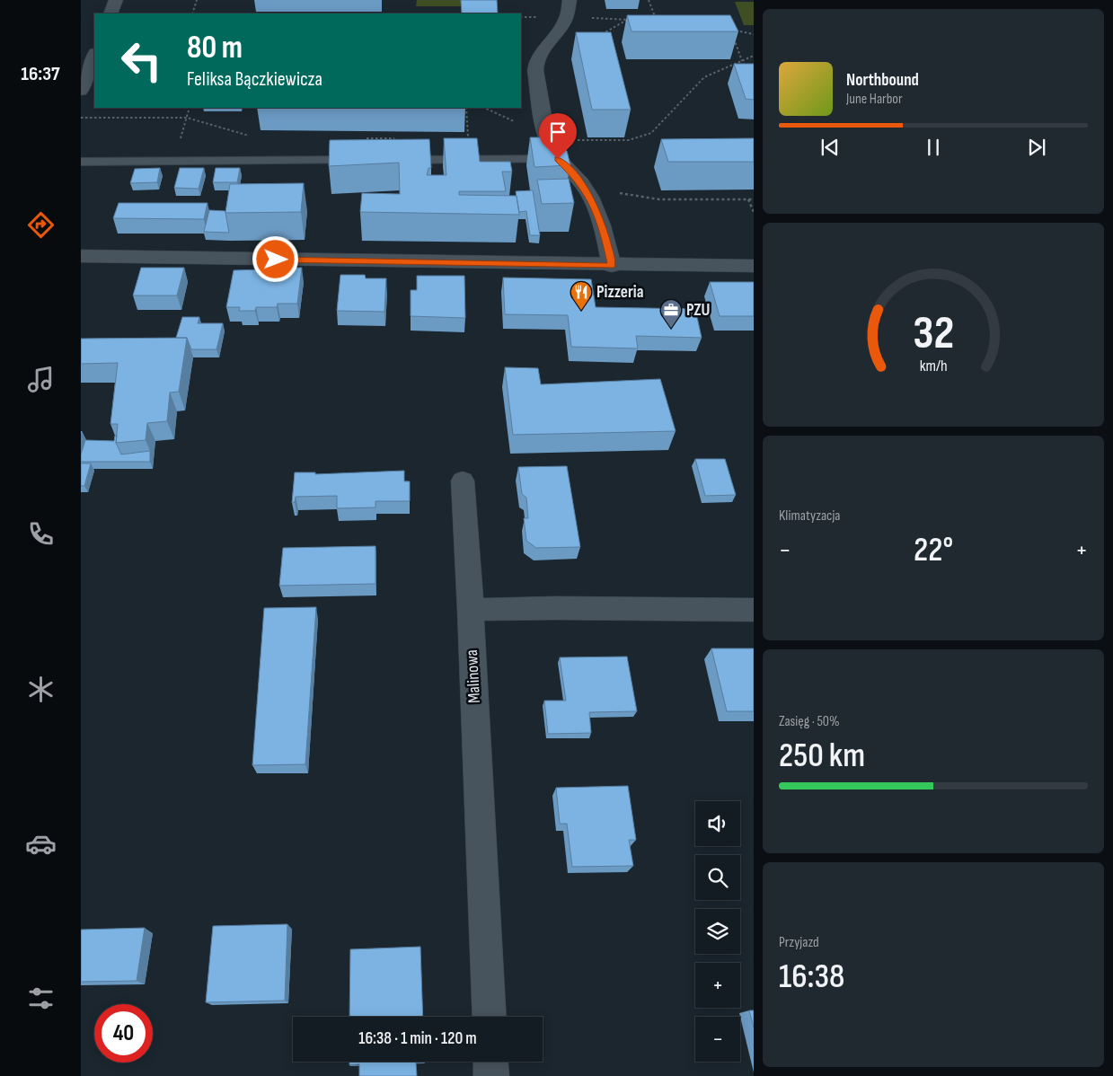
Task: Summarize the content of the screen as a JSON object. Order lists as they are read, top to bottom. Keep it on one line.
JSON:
{"streets":{"street":["Malinowa"]},"places":{"restaurant":["Pizzeria"],"office":["PZU"]},"page":{"tabs":"16:37","turn":["80 m","Feliksa Bączkiewicza"],"song":["Northbound","June Harbor"],"tile":["Klimatyzacja",["Zasięg · 50%","250 km"],["Przyjazd","16:38"]],"heat":["−","22°","+"],"map_buttons":["+","−"],"limit":"40","trip":"16:38 · 1 min · 120 m","gauge":["32","km/h"]}}
